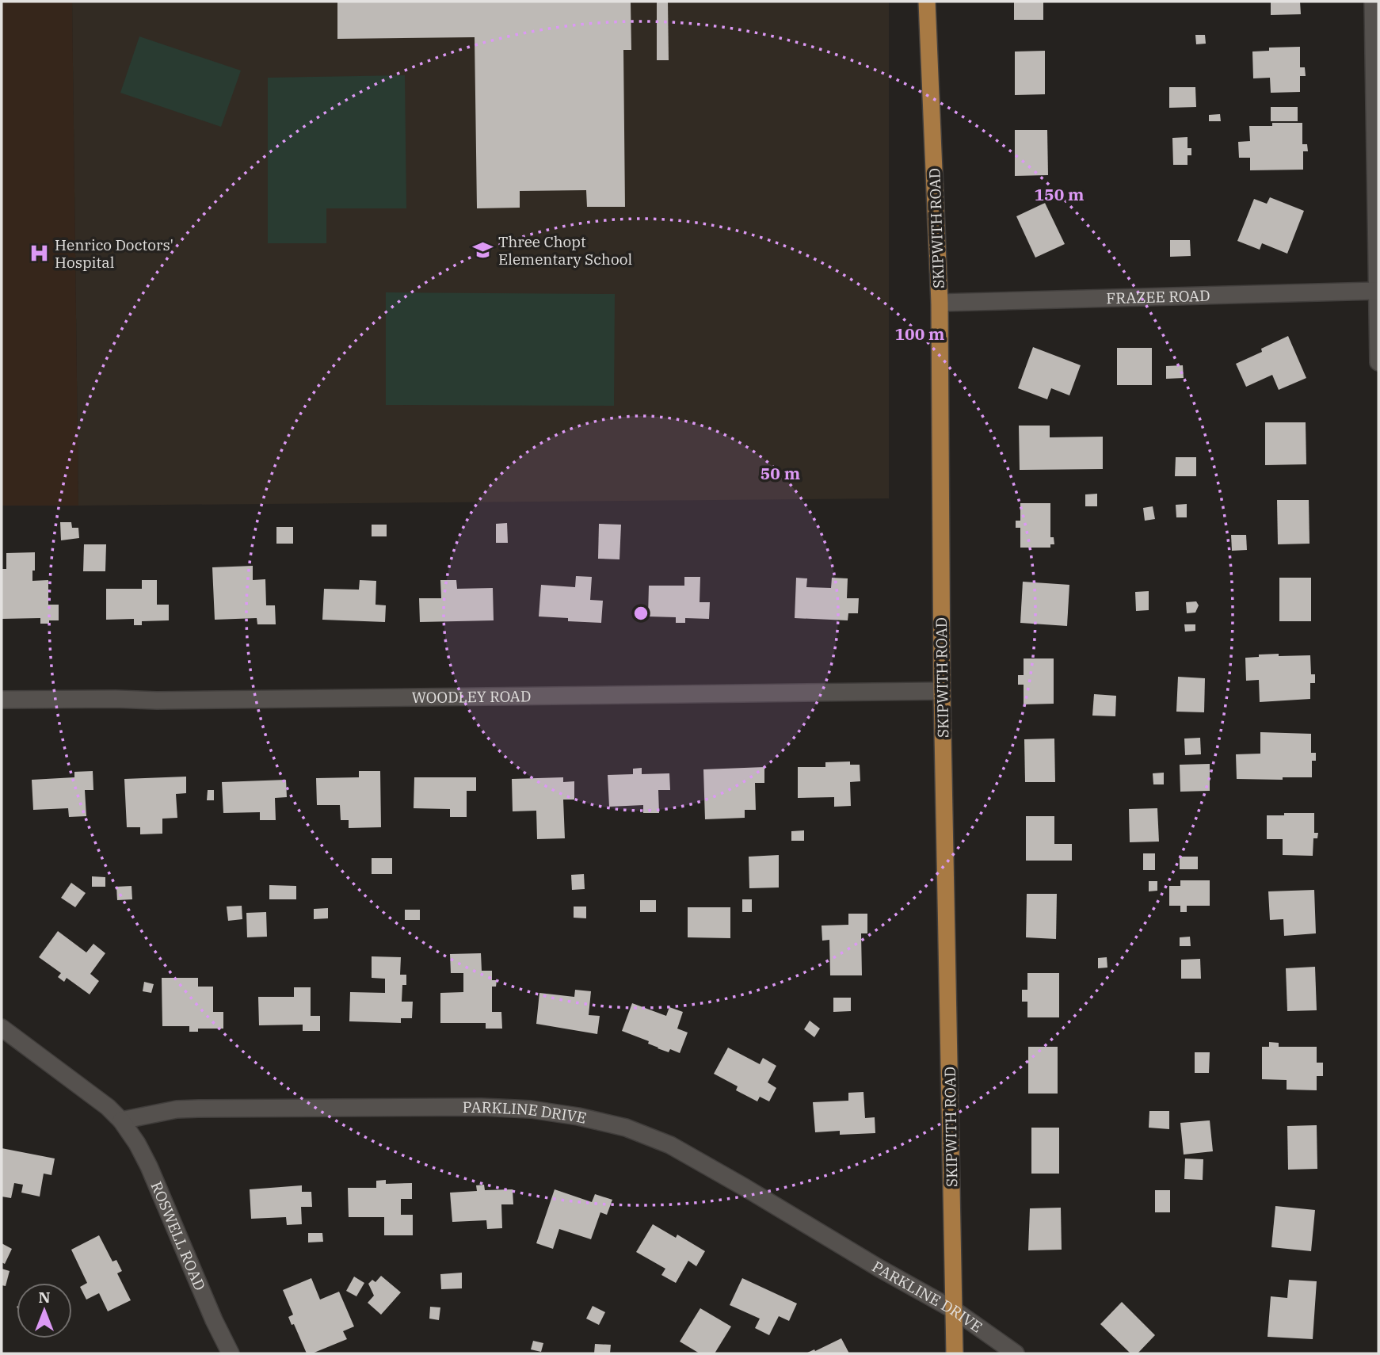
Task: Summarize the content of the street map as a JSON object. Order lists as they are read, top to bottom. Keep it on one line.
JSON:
{"streets":{"main road":["SKIPWITH ROAD"],"street":["FRAZEE ROAD","WOODLEY ROAD","PARKLINE DRIVE","ROSWELL ROAD"]},"crossings":[["SKIPWITH ROAD","FRAZEE ROAD"],["SKIPWITH ROAD","WOODLEY ROAD"],["SKIPWITH ROAD","PARKLINE DRIVE"],["PARKLINE DRIVE","ROSWELL ROAD"]],"places":{"school or university":["Three Chopt Elementary School"],"hospital":["Henrico Doctors' Hospital"]},"north":"top","rings":["150 m","100 m","50 m"]}
